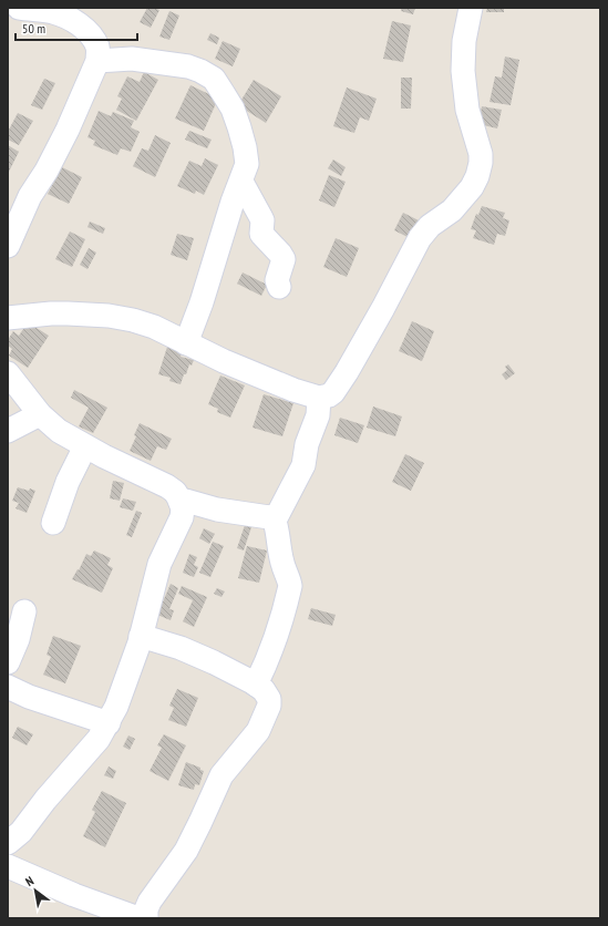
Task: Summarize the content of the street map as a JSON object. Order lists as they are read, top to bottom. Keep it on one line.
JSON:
{"scale_bar":"50 m","north":"top left"}
